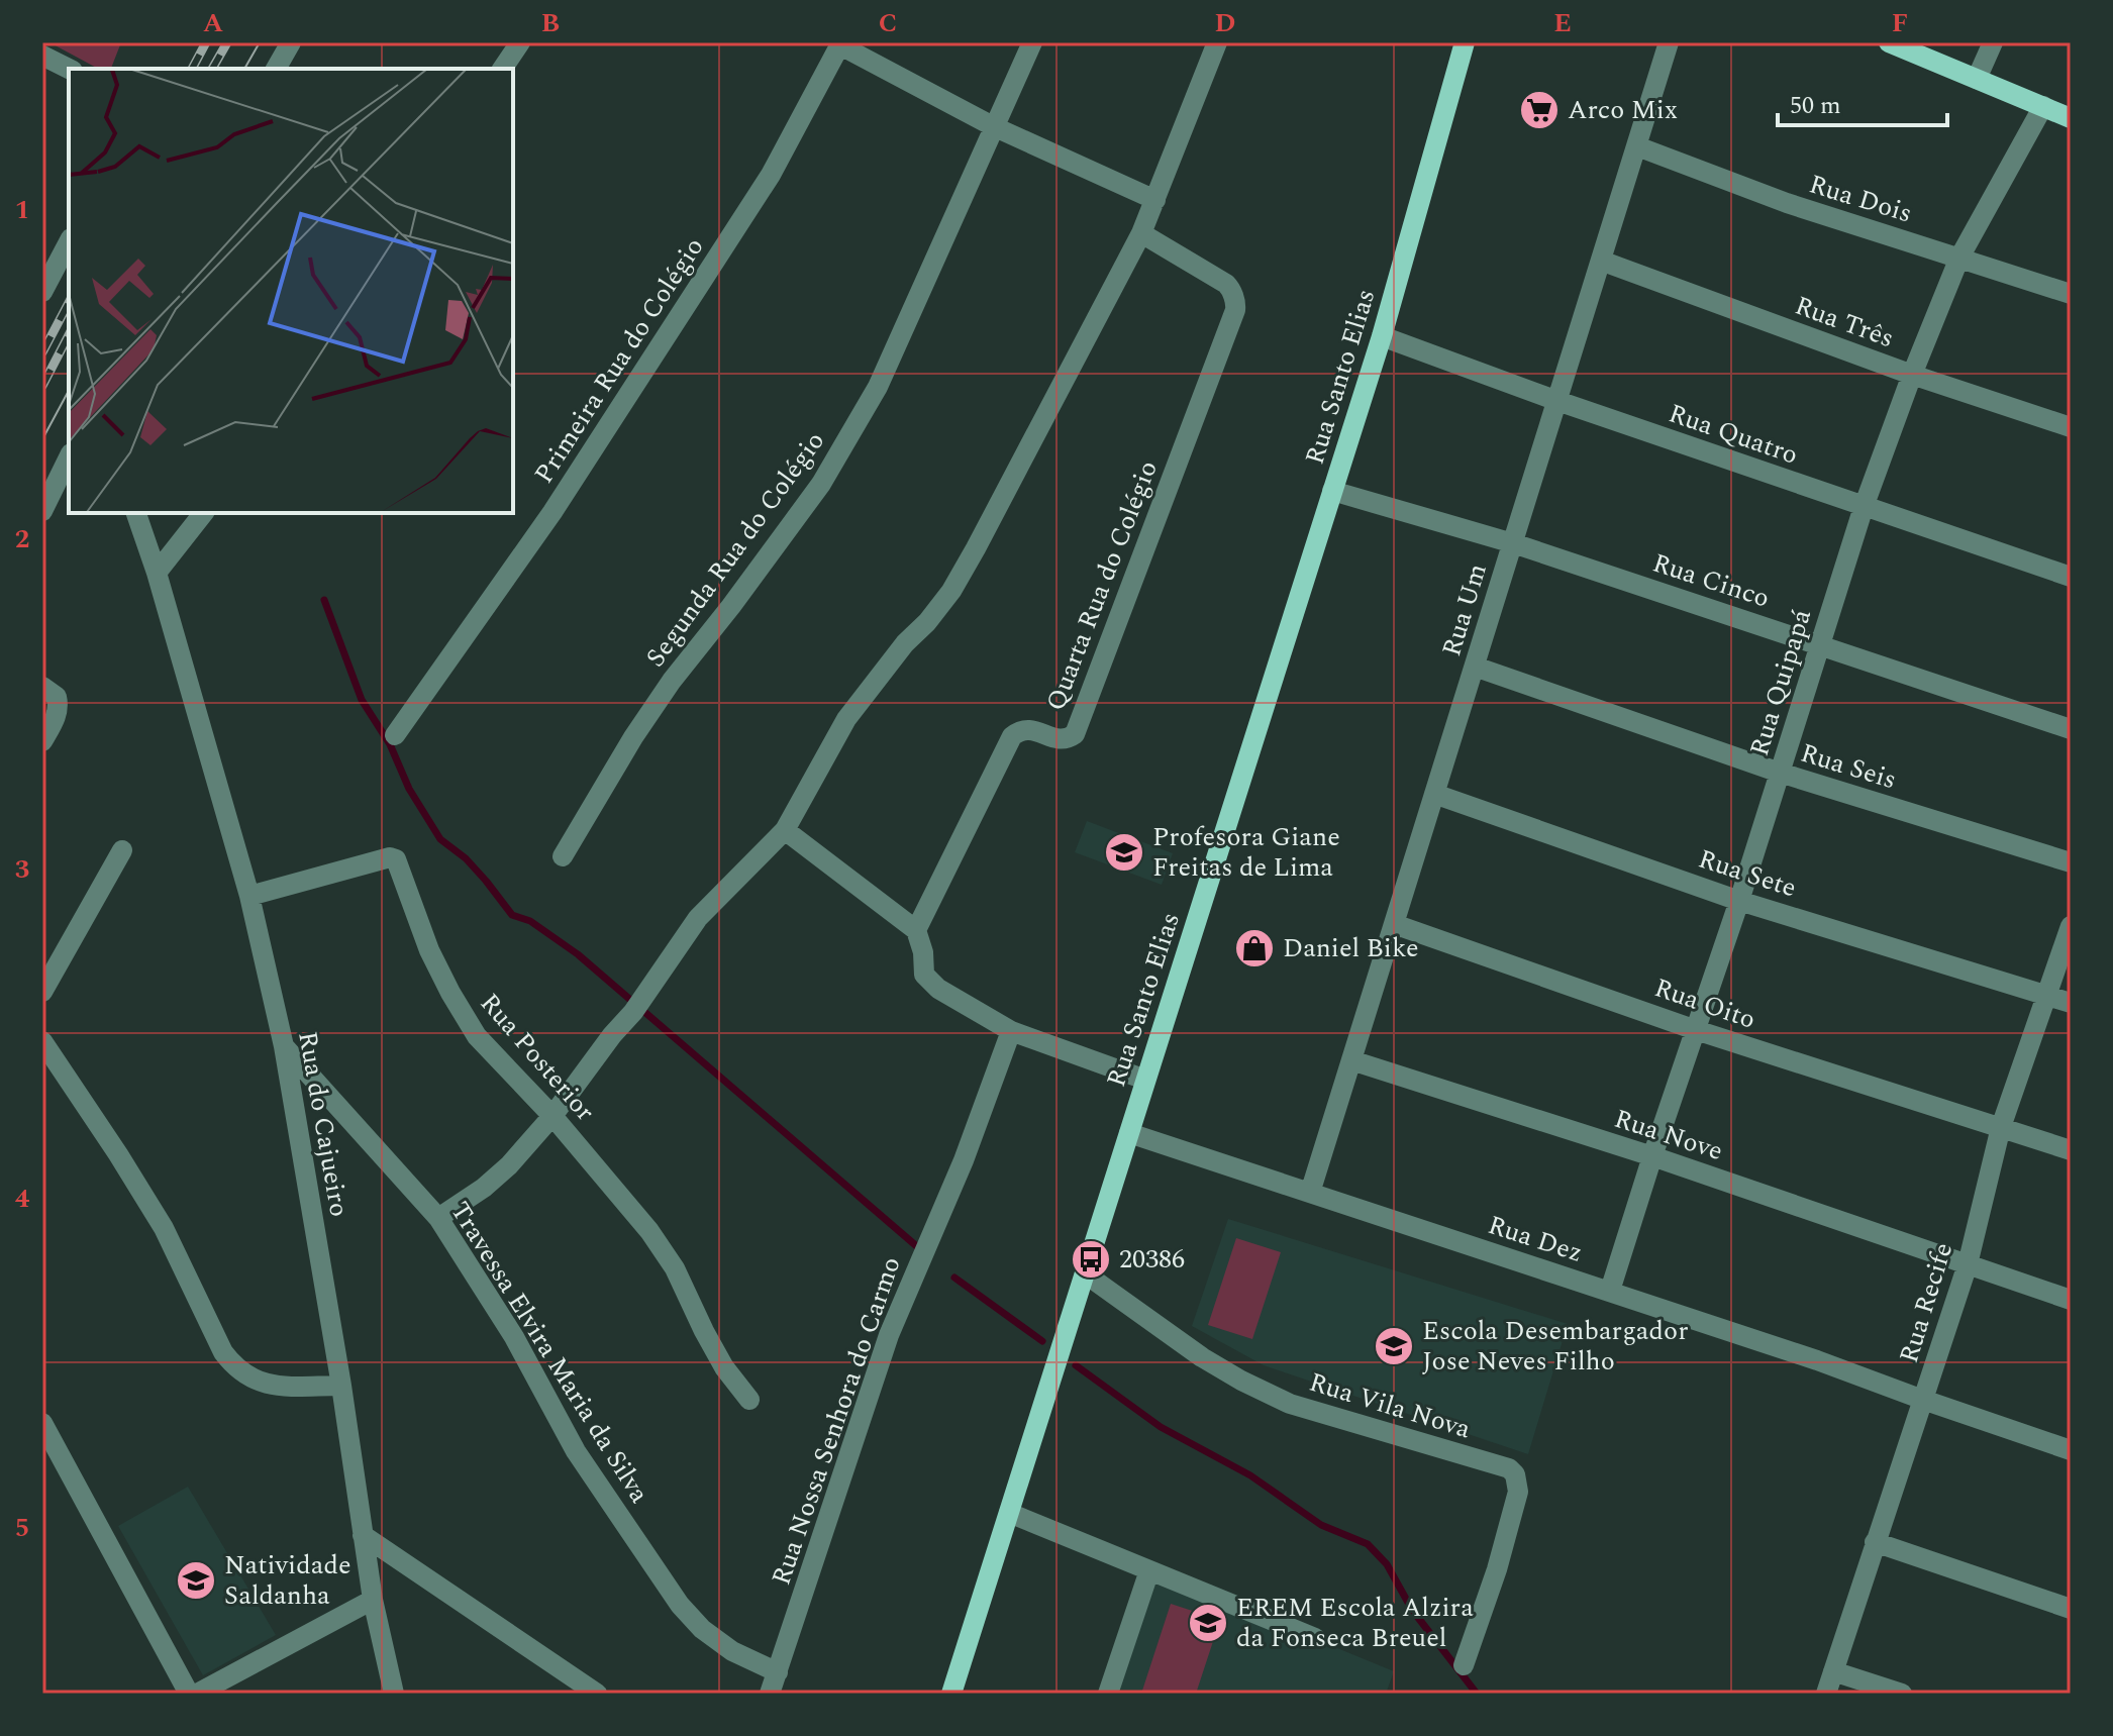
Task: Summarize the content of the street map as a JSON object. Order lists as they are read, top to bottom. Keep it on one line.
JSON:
{"streets":{"main road":["Rua Santo Elias"],"street":["Rua Dois","Rua Três","Primeira Rua do Colégio","Rua Quatro","Segunda Rua do Colégio","Rua Cinco","Quarta Rua do Colégio","Rua Um","Rua Quipapá","Rua Seis","Rua Sete","Rua Oito","Rua Posterior","Rua do Cajueiro","Rua Nove","Rua Dez","Rua Recife","Travessa Elvira Maria da Silva","Rua Vila Nova","Rua Nossa Senhora do Carmo"]},"crossings":[["Rua Dois","Rua Um"],["Rua Dois","Rua Quipapá"],["Rua Três","Rua Um"],["Rua Três","Rua Quipapá"],["Rua Santo Elias","Rua Quatro"],["Rua Santo Elias","Rua Cinco"],["Rua Santo Elias","Rua Dez"],["Rua Santo Elias","Rua Vila Nova"],["Rua Quatro","Rua Um"],["Rua Quatro","Rua Quipapá"],["Rua Cinco","Rua Um"],["Rua Cinco","Rua Quipapá"],["Rua Um","Rua Seis"],["Rua Um","Rua Sete"],["Rua Um","Rua Oito"],["Rua Um","Rua Nove"],["Rua Um","Rua Dez"],["Rua Quipapá","Rua Seis"],["Rua Quipapá","Rua Sete"],["Rua Quipapá","Rua Oito"],["Rua Quipapá","Rua Nove"],["Rua Quipapá","Rua Dez"],["Rua Sete","Rua Recife"],["Rua Oito","Rua Recife"],["Rua Posterior","Rua do Cajueiro"],["Rua do Cajueiro","Travessa Elvira Maria da Silva"],["Rua Nove","Rua Recife"],["Rua Dez","Rua Recife"],["Travessa Elvira Maria da Silva","Rua Nossa Senhora do Carmo"]],"places":{"supermarket":["Arco Mix"],"school or university":["Profesora Giane Freitas de Lima","Escola Desembargador Jose Neves Filho","Natividade Saldanha","EREM Escola Alzira da Fonseca Breuel"],"shop":["Daniel Bike"],"bus stop":["20386"]},"scale_bar":"50 m","grid":{"columns":["A","B","C","D","E","F"],"rows":["1","2","3","4","5"]}}
